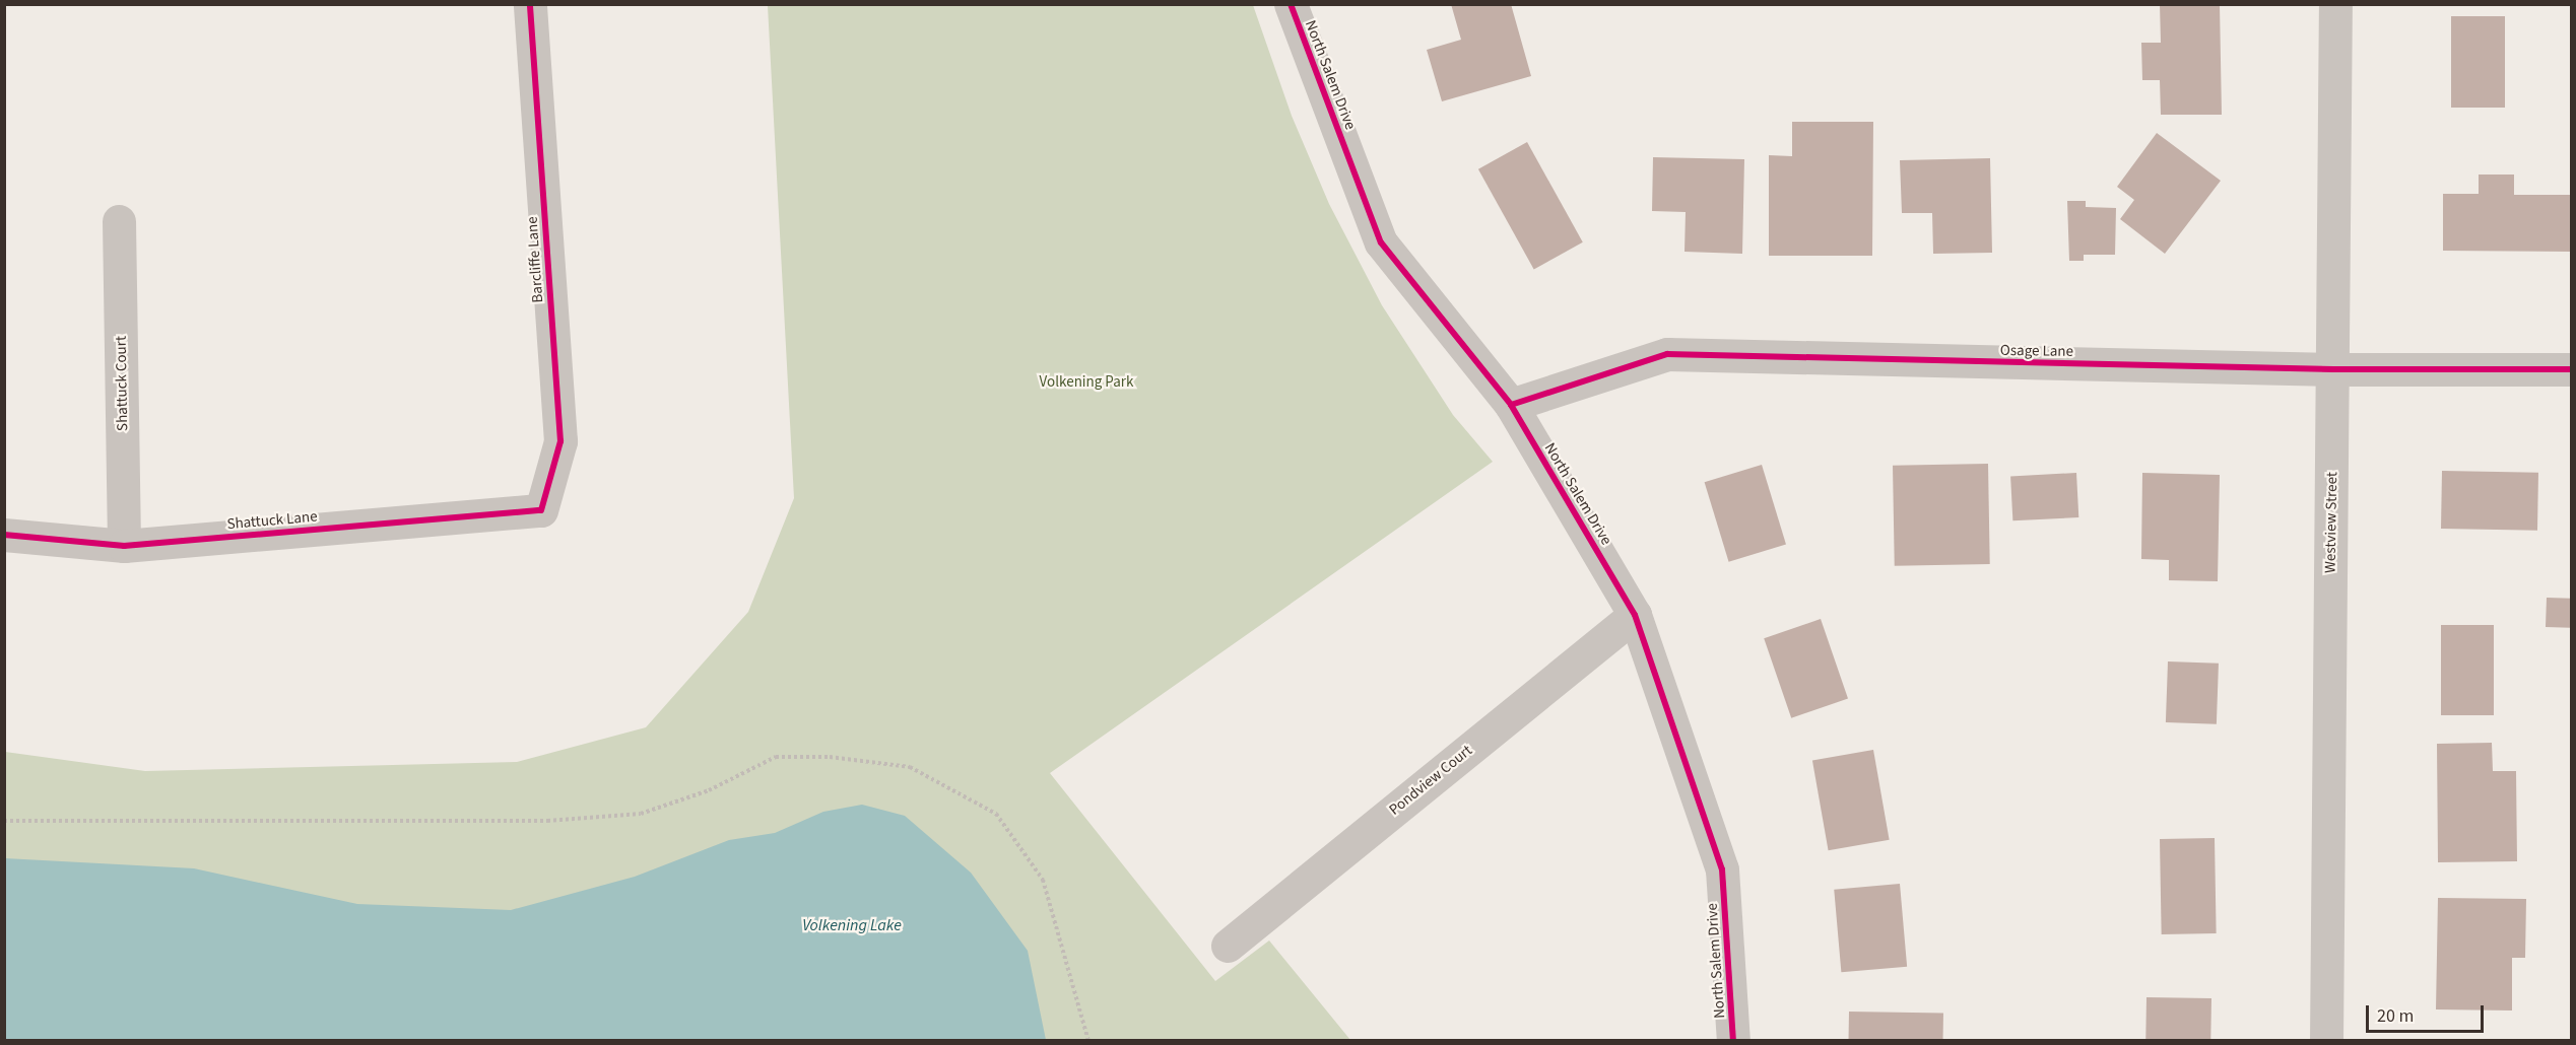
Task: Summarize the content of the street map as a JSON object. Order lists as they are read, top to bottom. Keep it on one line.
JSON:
{"streets":{"street":["North Salem Drive","Barcliffe Lane","Osage Lane","Shattuck Court","Shattuck Lane","Westview Street","Pondview Court"]},"crossings":[["North Salem Drive","Osage Lane"],["North Salem Drive","Pondview Court"],["Barcliffe Lane","Shattuck Lane"],["Osage Lane","Westview Street"],["Shattuck Court","Shattuck Lane"]],"water":["Volkening Lake"],"parks":["Volkening Park"],"scale_bar":"20 m"}
